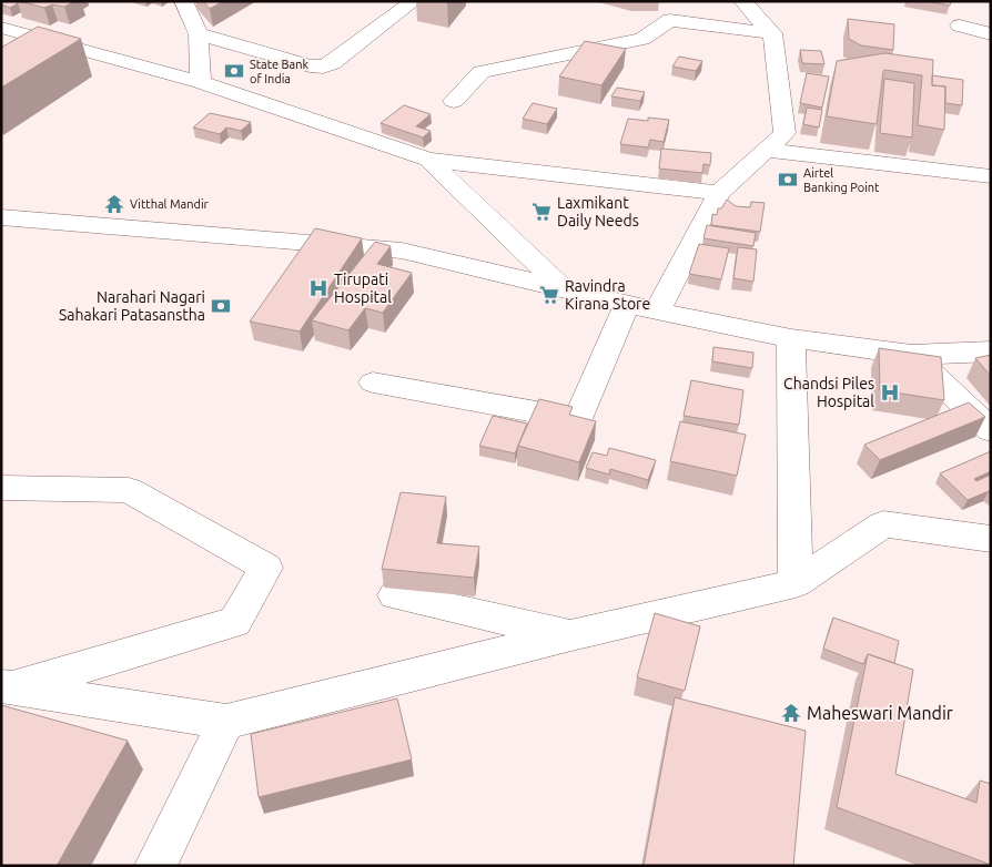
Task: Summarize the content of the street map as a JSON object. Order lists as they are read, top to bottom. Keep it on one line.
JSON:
{"places":{"bank":["State Bank of India","Airtel Banking Point","Narahari Nagari Sahakari Patasanstha"],"temple":["Vitthal Mandir","Maheswari Mandir"],"supermarket":["Laxmikant Daily Needs","Ravindra Kirana Store"],"hospital":["Tirupati Hospital","Chandsi Piles Hospital"]}}
